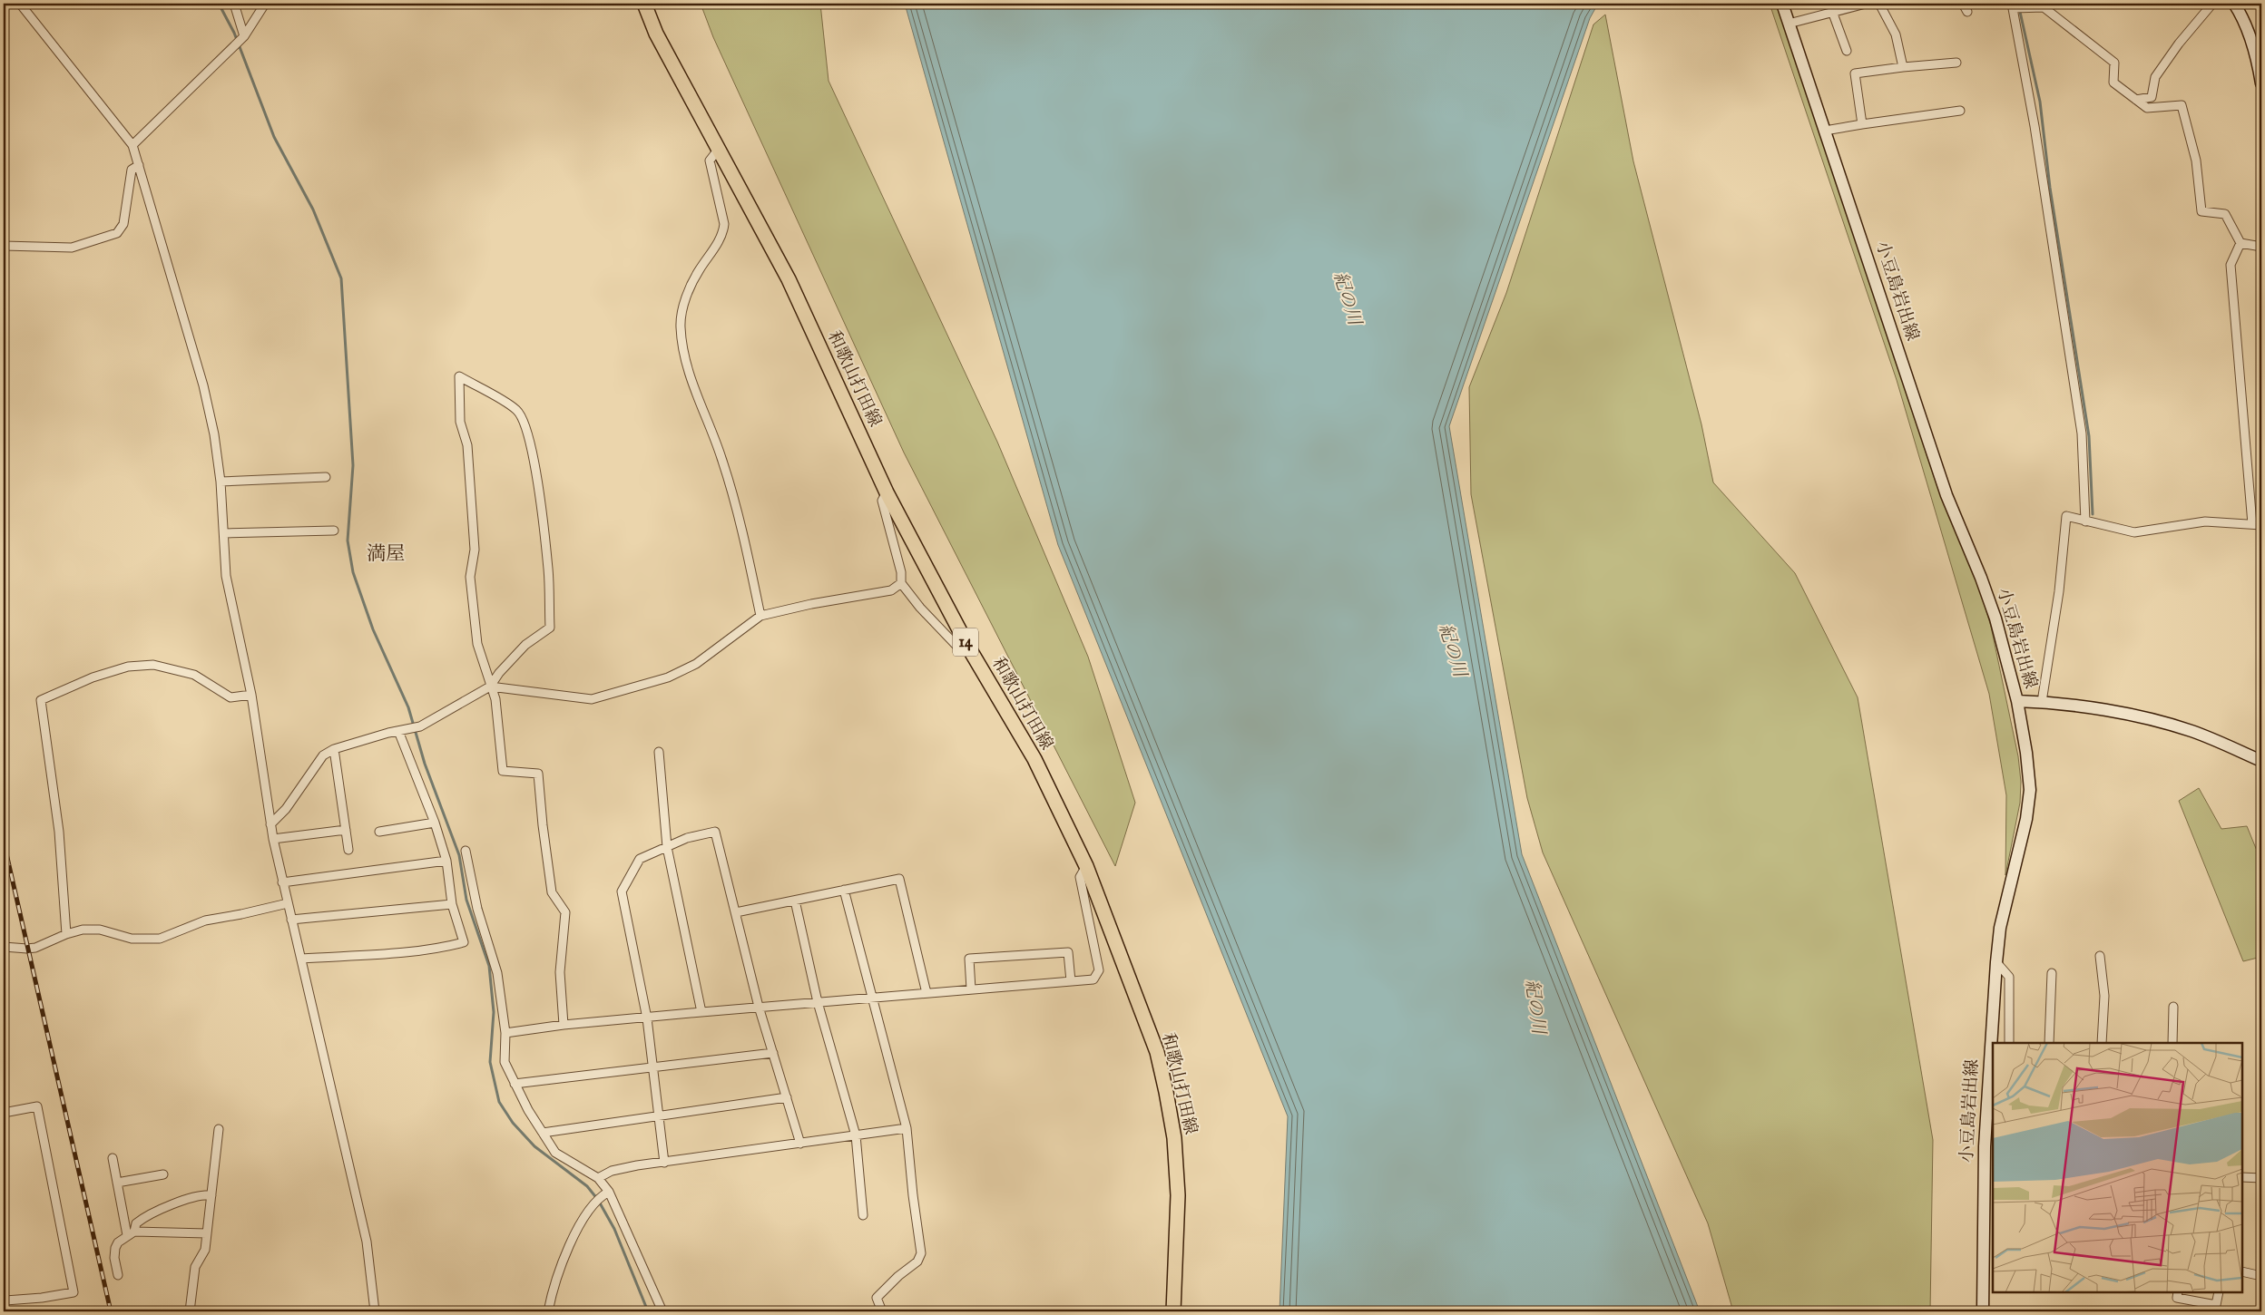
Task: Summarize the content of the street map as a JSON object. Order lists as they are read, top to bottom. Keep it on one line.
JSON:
{"streets":{"main road":["小豆島岩出線","和歌山打田線","14"]},"districts":["満屋"],"water":["紀の川"]}
